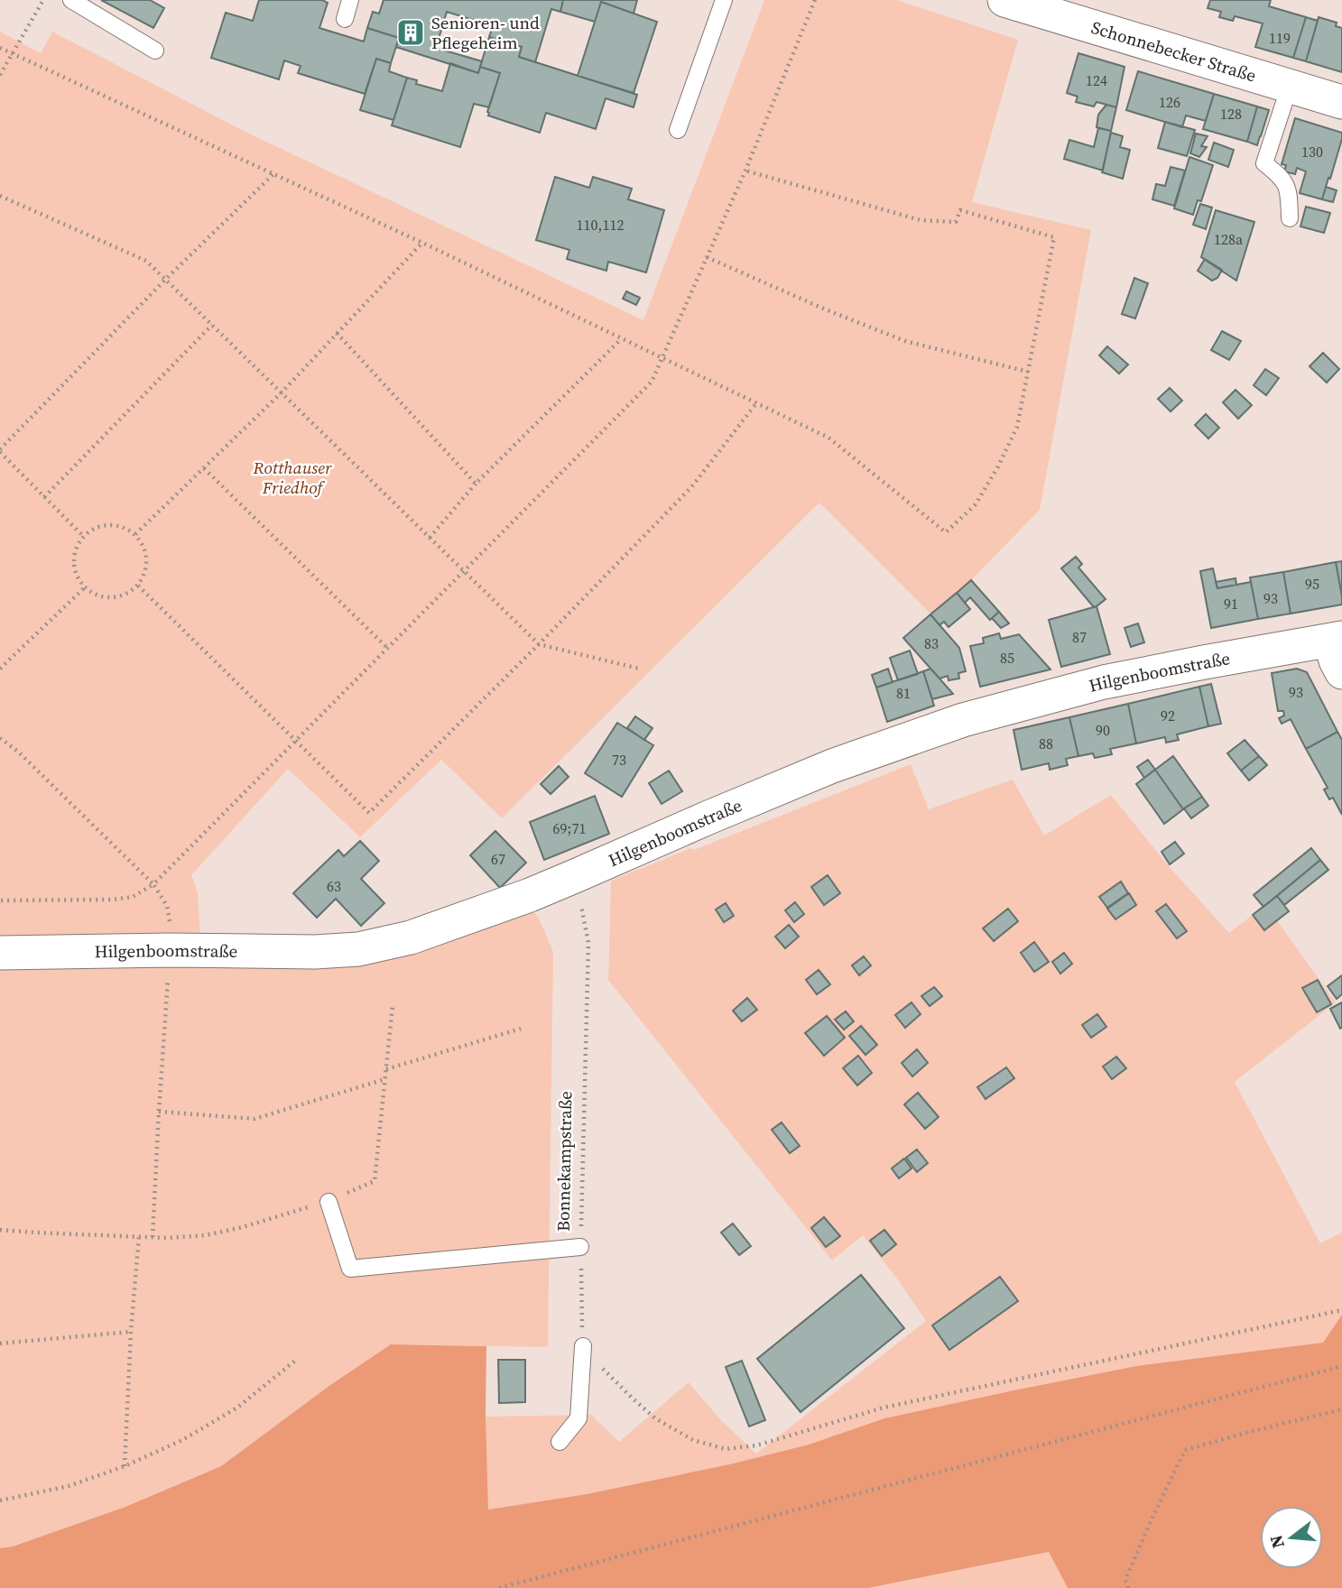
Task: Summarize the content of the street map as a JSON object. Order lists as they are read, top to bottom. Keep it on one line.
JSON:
{"streets":{"street":["Schonnebecker Straße","Hilgenboomstraße"],"path":["Bonnekampstraße"]},"crossings":[["Hilgenboomstraße","Bonnekampstraße"]],"parks":["Rotthauser Friedhof"],"places":{"building":["Senioren- und Pflegeheim"]},"house_numbers":["119","124","126","128","130","110,112","128a","95","93","91","87","83","85","93","81","92","90","88","73","69;71","67","63"],"north":"left"}
